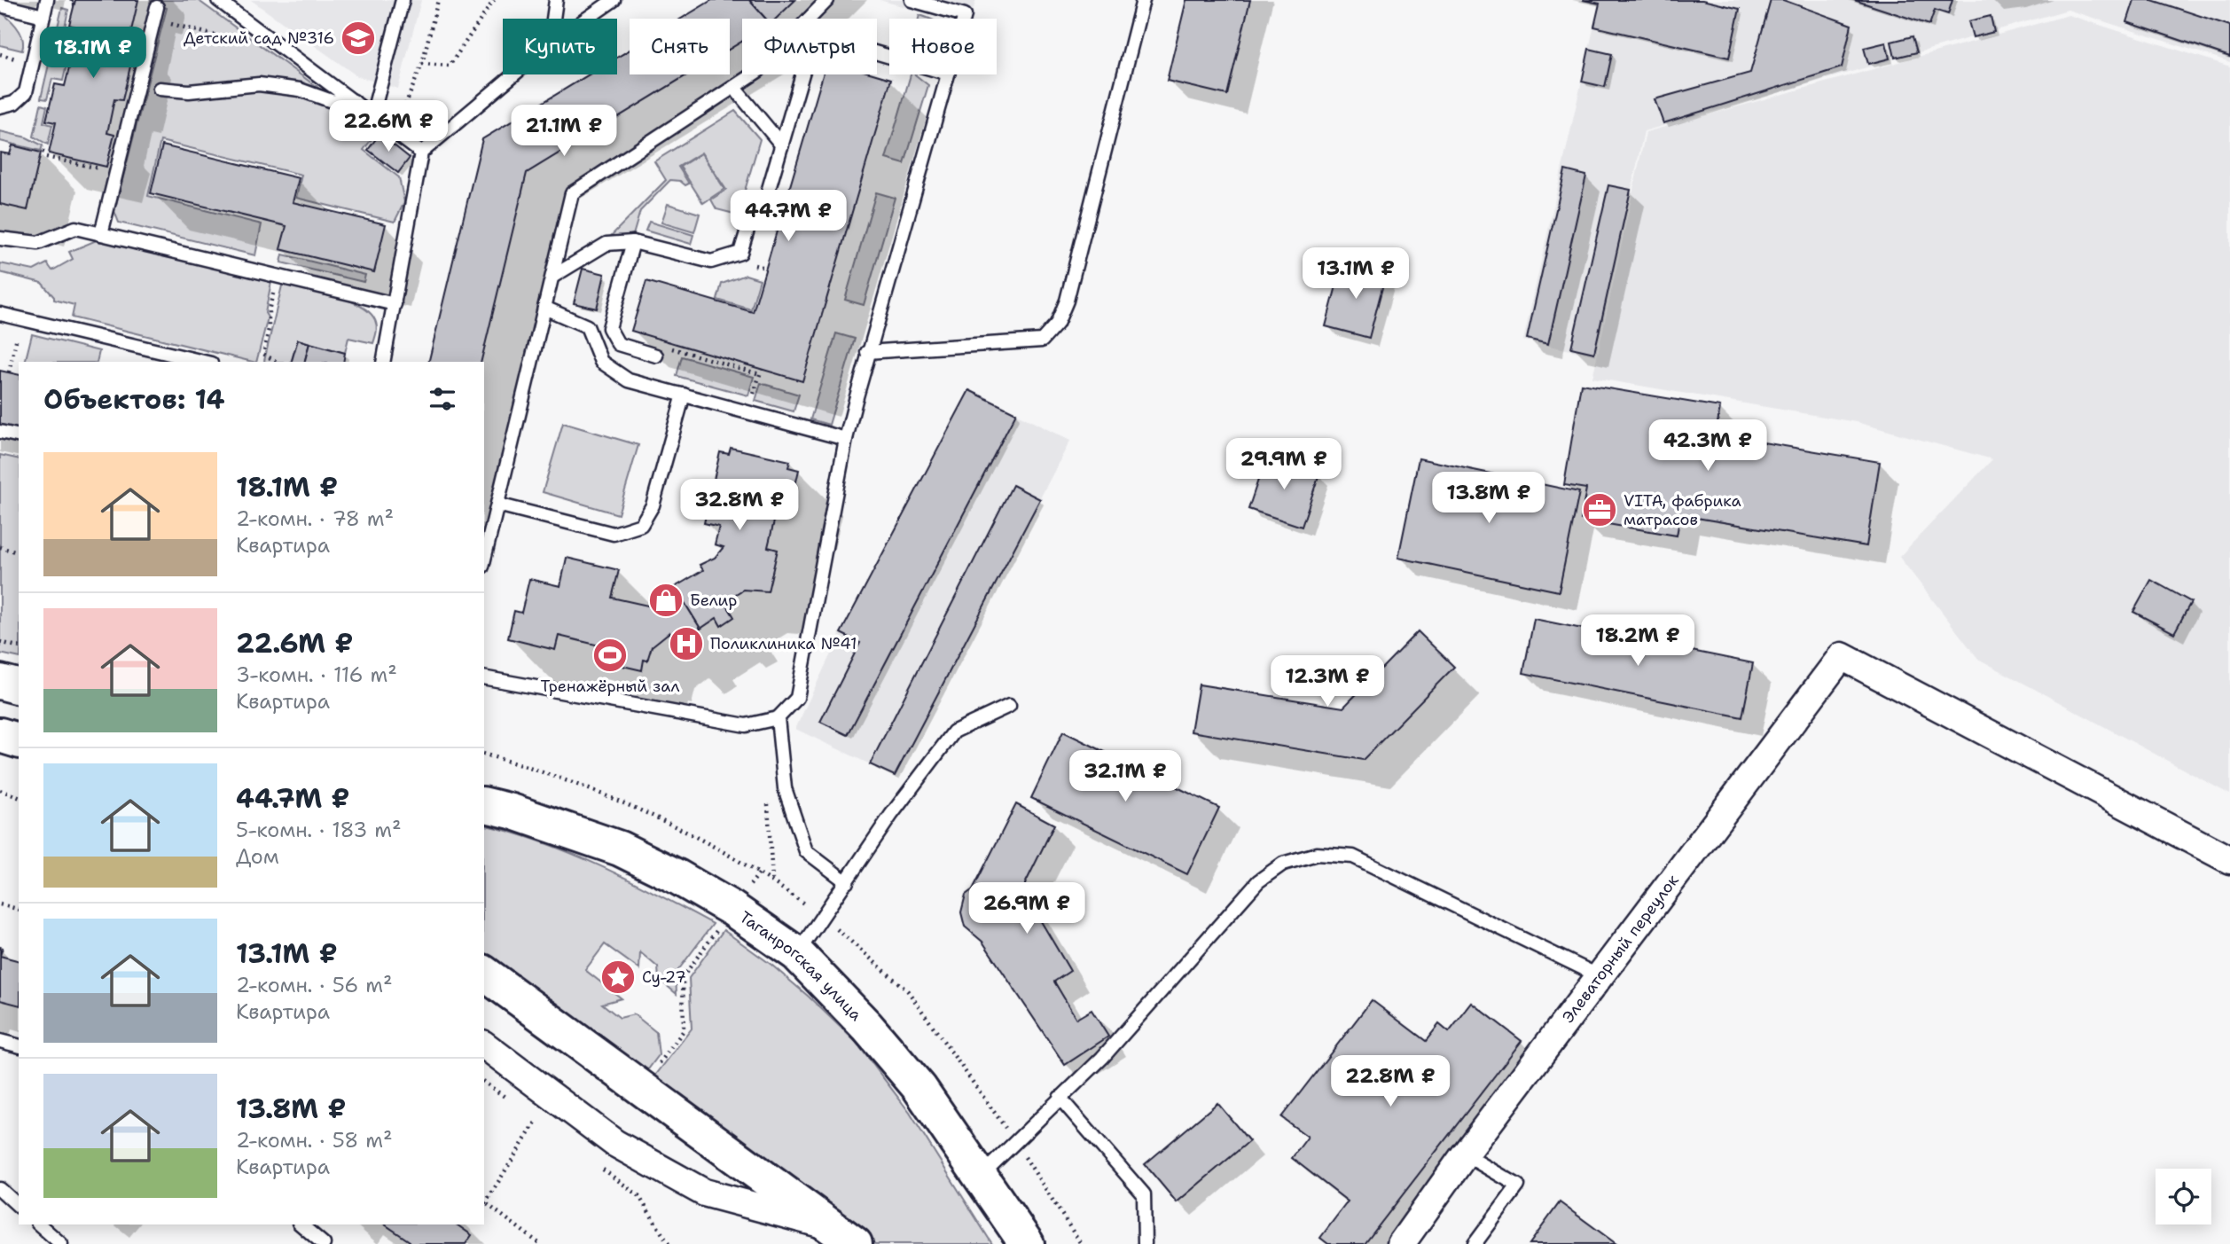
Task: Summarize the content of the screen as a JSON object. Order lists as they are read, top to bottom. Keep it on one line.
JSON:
{"streets":{"main road":["Таганрогская улица"],"street":["Элеваторный переулок"]},"places":{"school or university":["Детский сад №316"],"office":["VITA, фабрика матрасов"],"shop":["Белир"],"hospital":["Поликлиника №41"],"sports":["Тренажёрный зал"],"place":["Су-27"]},"page":{"chip":["Купить","Снять","Фильтры","Новое"],"price":["18.1M ₽","22.6M ₽","21.1M ₽","44.7M ₽","13.1M ₽","42.3M ₽","29.9M ₽","13.8M ₽","32.8M ₽","18.2M ₽","12.3M ₽","32.1M ₽","26.9M ₽","22.8M ₽"],"heading":"Объектов: 14","list":[{"name":"18.1M ₽","note":"2-комн. · 78 m² · Квартира"},{"name":"22.6M ₽","note":"3-комн. · 116 m² · Квартира"},{"name":"44.7M ₽","note":"5-комн. · 183 m² · Дом"},{"name":"13.1M ₽","note":"2-комн. · 56 m² · Квартира"},{"name":"13.8M ₽","note":"2-комн. · 58 m² · Квартира"}]}}
